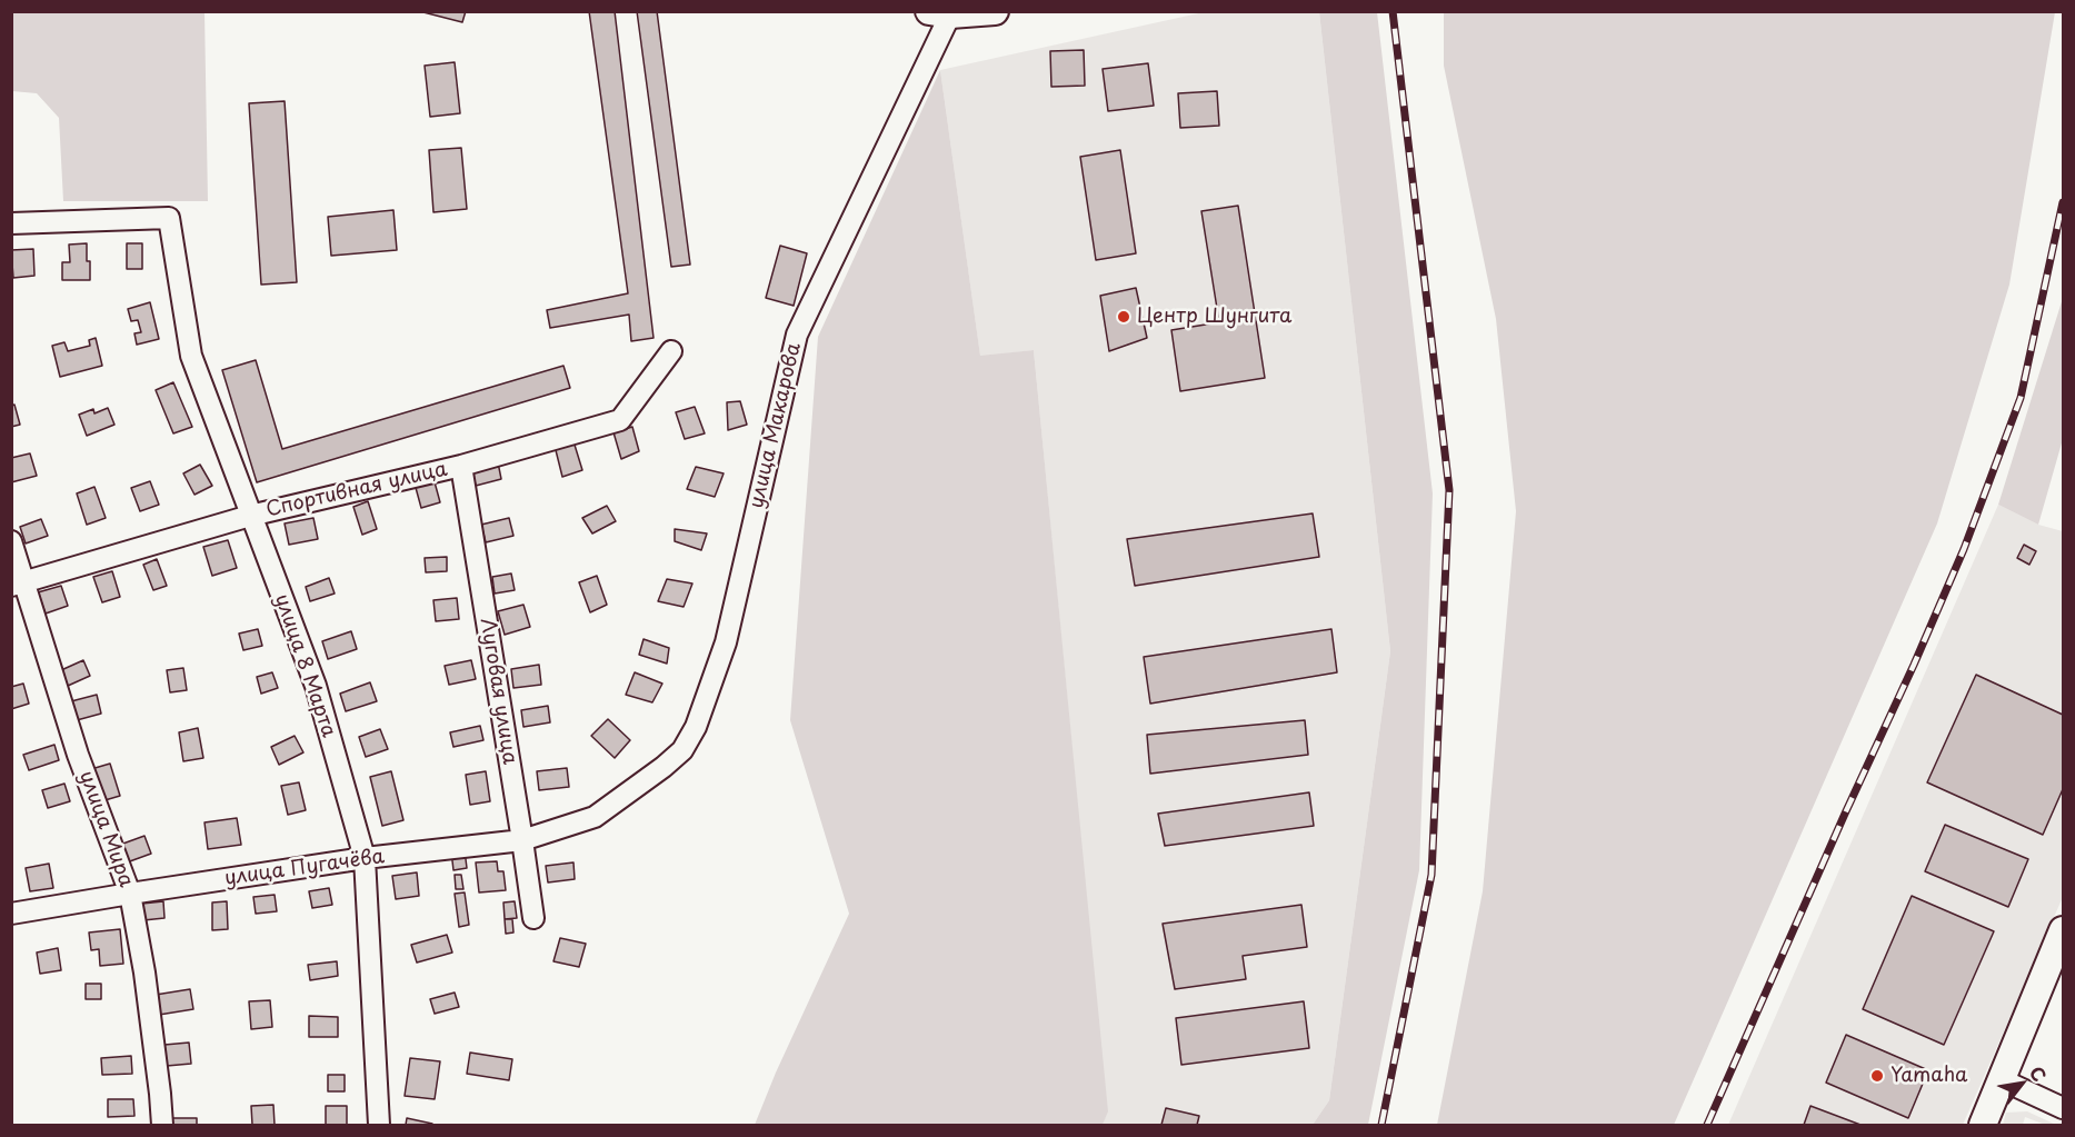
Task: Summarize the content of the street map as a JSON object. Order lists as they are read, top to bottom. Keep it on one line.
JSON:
{"streets":{"street":["улица Макарова","Спортивная улица","улица 8 Марта","Луговая улица","улица Мира","улица Пугачёва"]},"crossings":[["улица Макарова","улица Пугачёва"],["Спортивная улица","улица 8 Марта"],["Спортивная улица","Луговая улица"],["Спортивная улица","улица Мира"],["улица 8 Марта","улица Пугачёва"],["Луговая улица","улица Пугачёва"],["улица Мира","улица Пугачёва"]],"places":["Центр Шунгита","Yamaha"],"north":"top right"}
